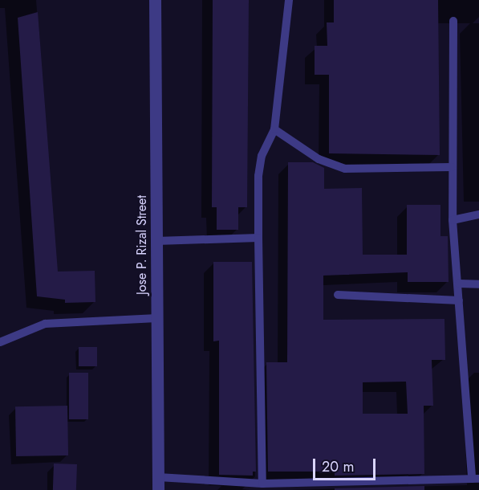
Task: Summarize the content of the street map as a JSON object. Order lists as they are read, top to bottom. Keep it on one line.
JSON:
{"streets":{"street":["Jose P. Rizal Street"]},"scale_bar":"20 m"}
